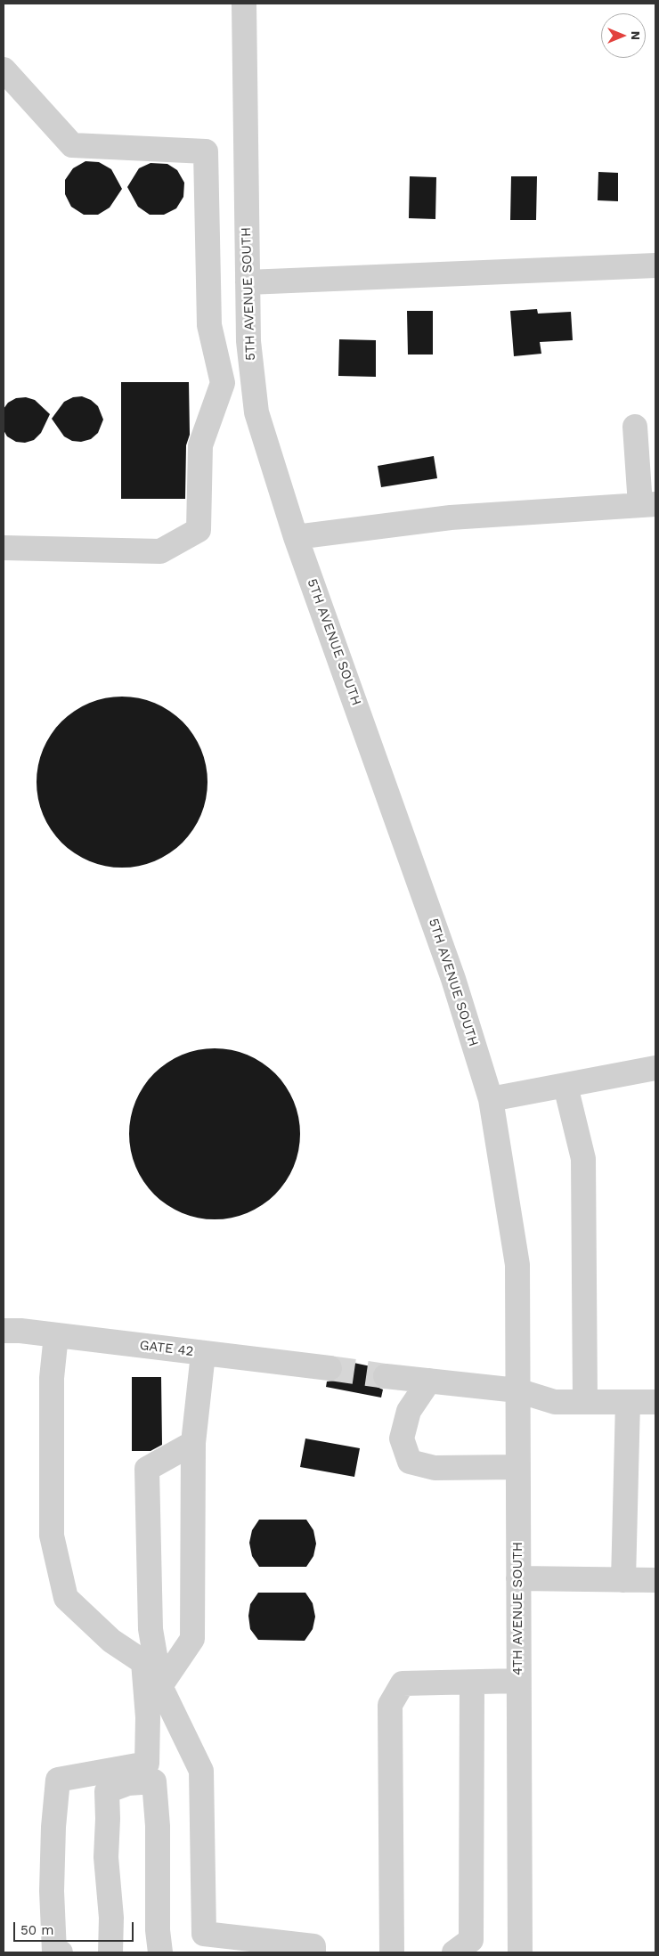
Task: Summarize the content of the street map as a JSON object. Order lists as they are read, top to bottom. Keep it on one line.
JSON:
{"streets":{"street":["5TH AVENUE SOUTH","GATE 42","4TH AVENUE SOUTH"]},"crossings":[["5TH AVENUE SOUTH","4TH AVENUE SOUTH"]],"scale_bar":"50 m","north":"right"}
